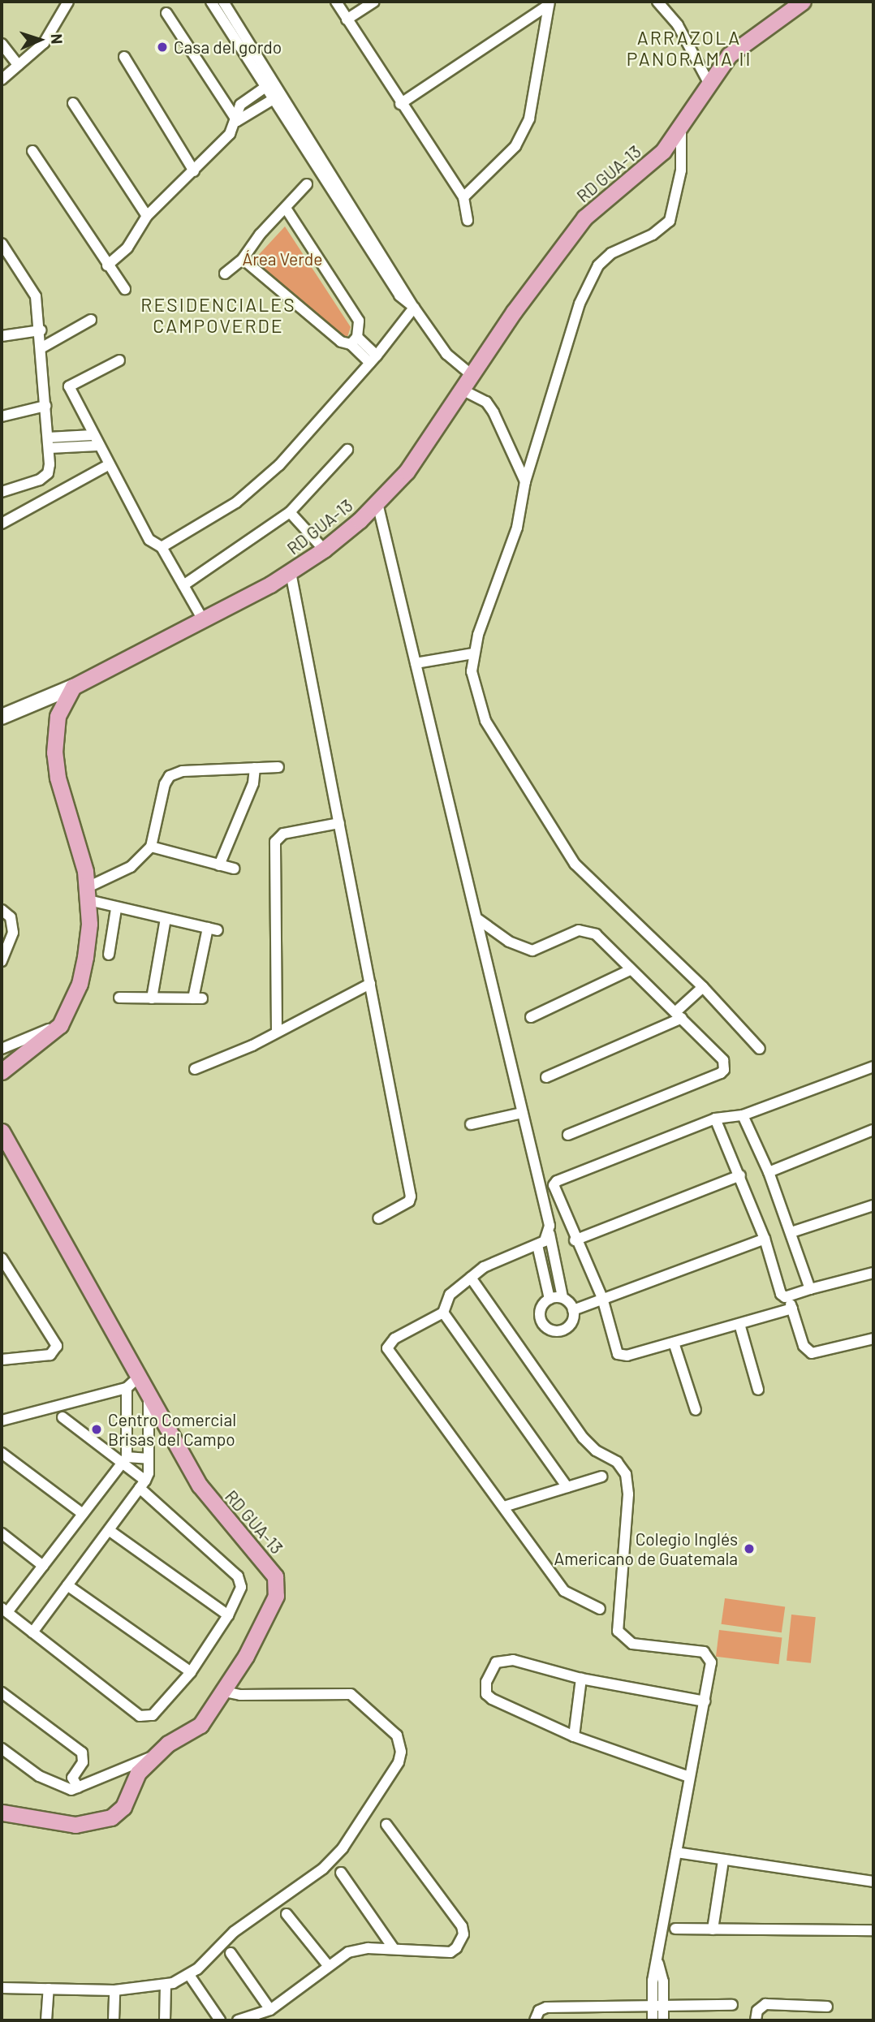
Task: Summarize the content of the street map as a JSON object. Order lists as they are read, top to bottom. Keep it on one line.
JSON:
{"streets":{"main road":["RD GUA-13"]},"districts":["ARRAZOLA PANORAMA II","RESIDENCIALES CAMPOVERDE"],"parks":["Área Verde"],"places":["Casa del gordo","Centro Comercial Brisas del Campo","Colegio Inglés Americano de Guatemala"],"north":"right"}
